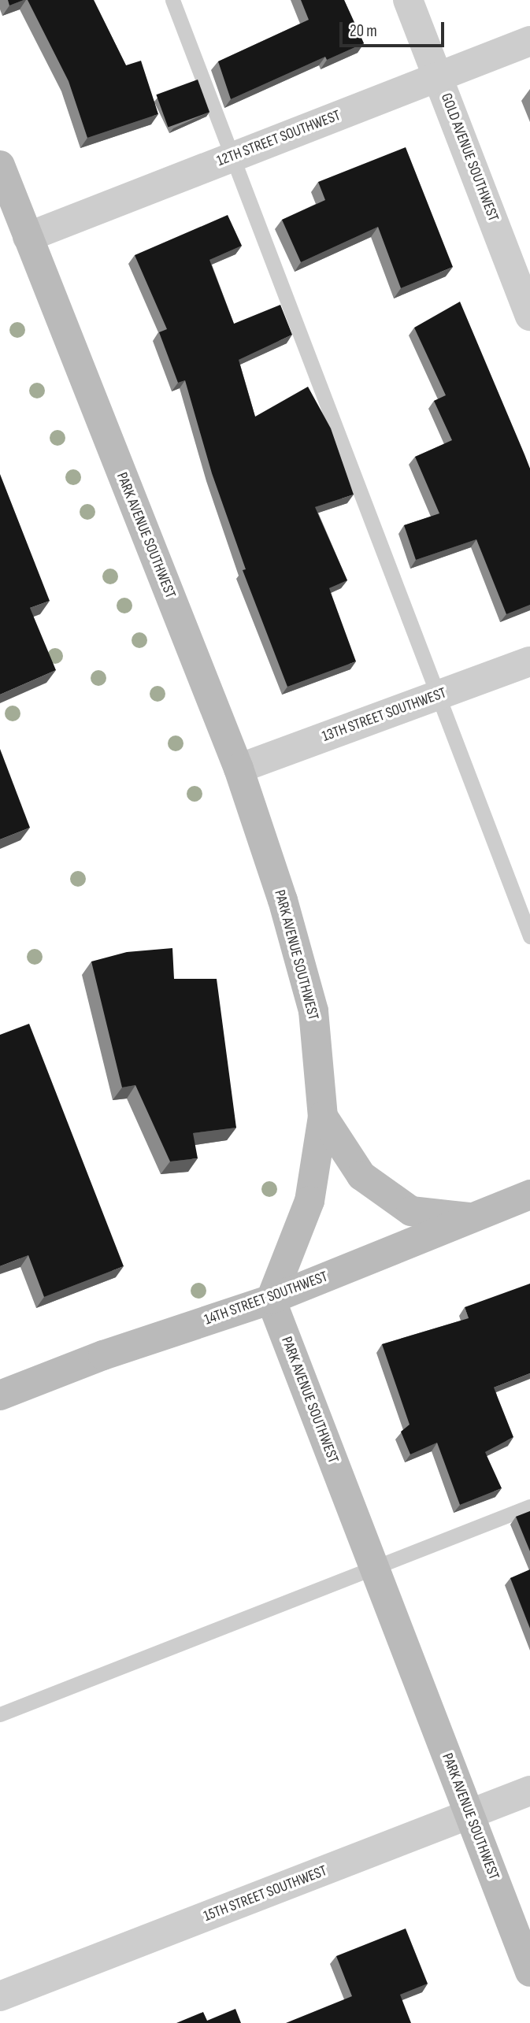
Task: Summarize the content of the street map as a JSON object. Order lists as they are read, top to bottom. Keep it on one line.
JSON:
{"streets":{"street":["12TH STREET SOUTHWEST","GOLD AVENUE SOUTHWEST","PARK AVENUE SOUTHWEST","13TH STREET SOUTHWEST","14TH STREET SOUTHWEST","15TH STREET SOUTHWEST"]},"crossings":[["12TH STREET SOUTHWEST","GOLD AVENUE SOUTHWEST"],["12TH STREET SOUTHWEST","PARK AVENUE SOUTHWEST"],["PARK AVENUE SOUTHWEST","13TH STREET SOUTHWEST"],["PARK AVENUE SOUTHWEST","14TH STREET SOUTHWEST"],["PARK AVENUE SOUTHWEST","15TH STREET SOUTHWEST"]],"scale_bar":"20 m"}
